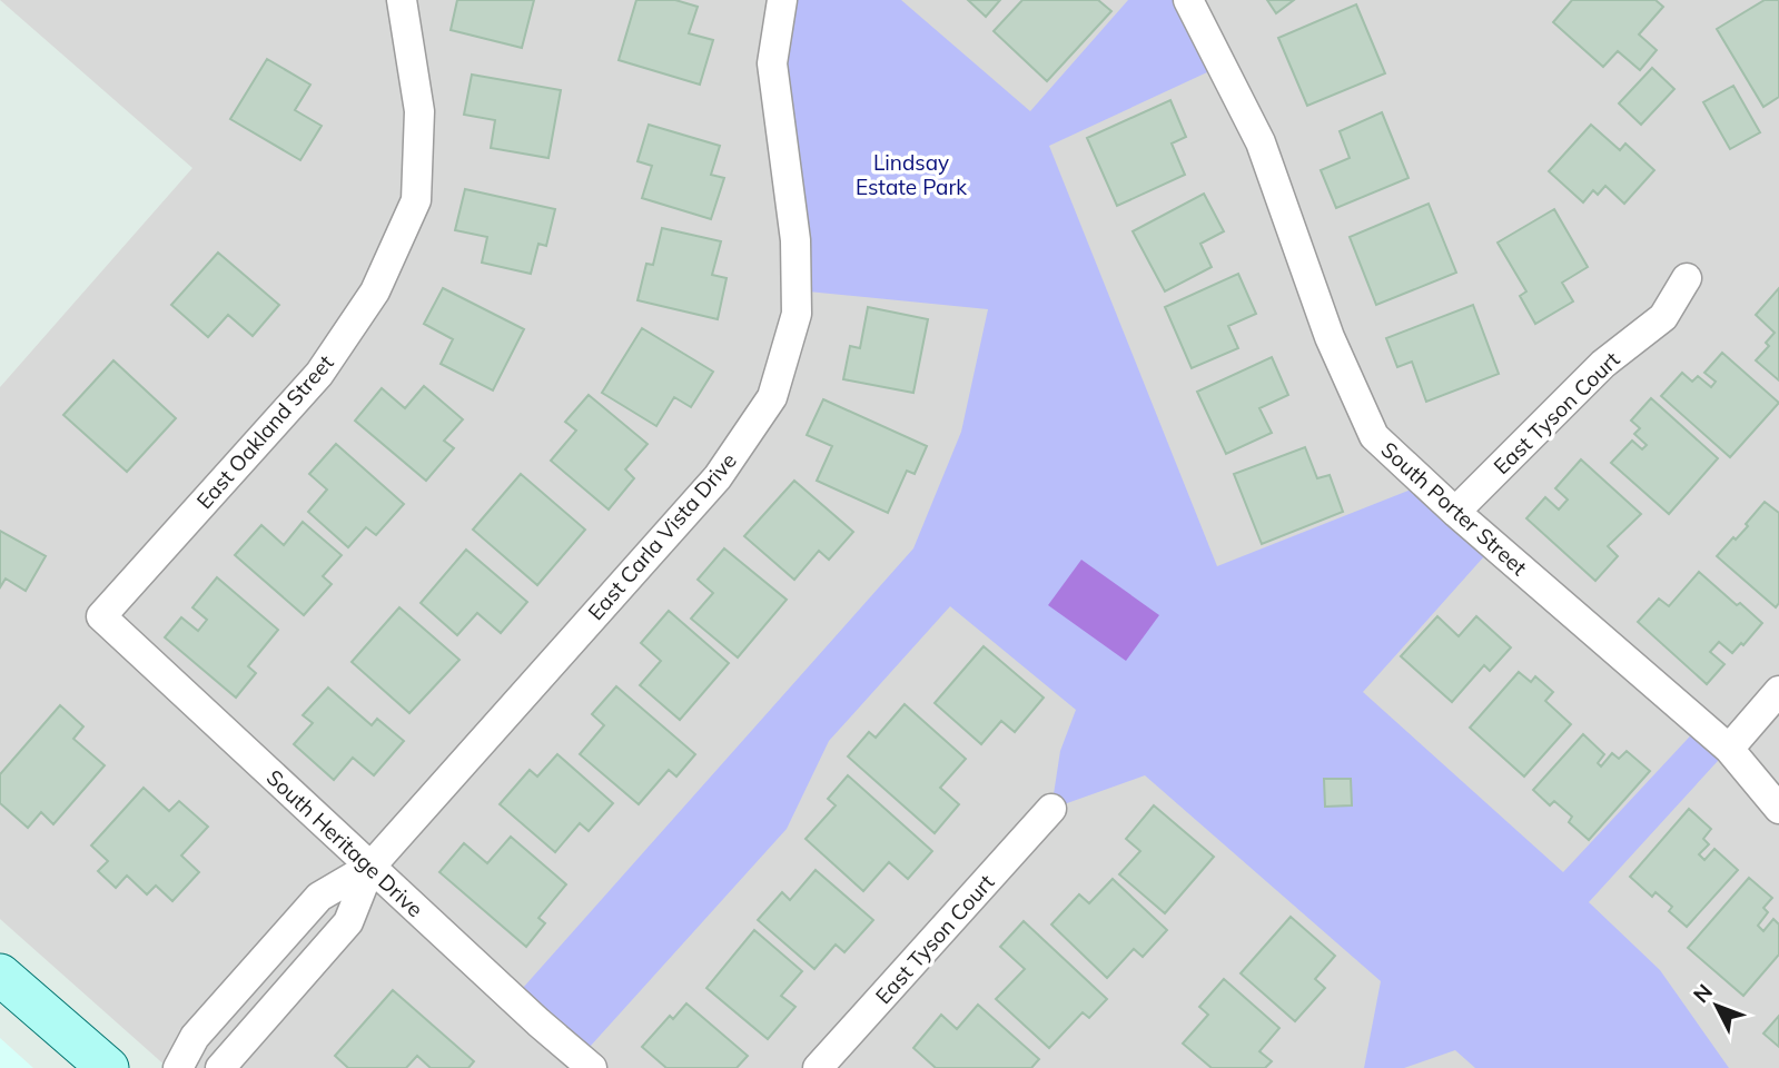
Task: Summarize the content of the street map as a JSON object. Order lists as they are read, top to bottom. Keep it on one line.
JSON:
{"streets":{"street":["East Tyson Court","East Oakland Street","South Porter Street","East Carla Vista Drive","South Heritage Drive"]},"crossings":[["East Tyson Court","South Porter Street"],["East Oakland Street","South Heritage Drive"],["East Carla Vista Drive","South Heritage Drive"]],"parks":["Lindsay Estate Park"],"north":"top left"}
